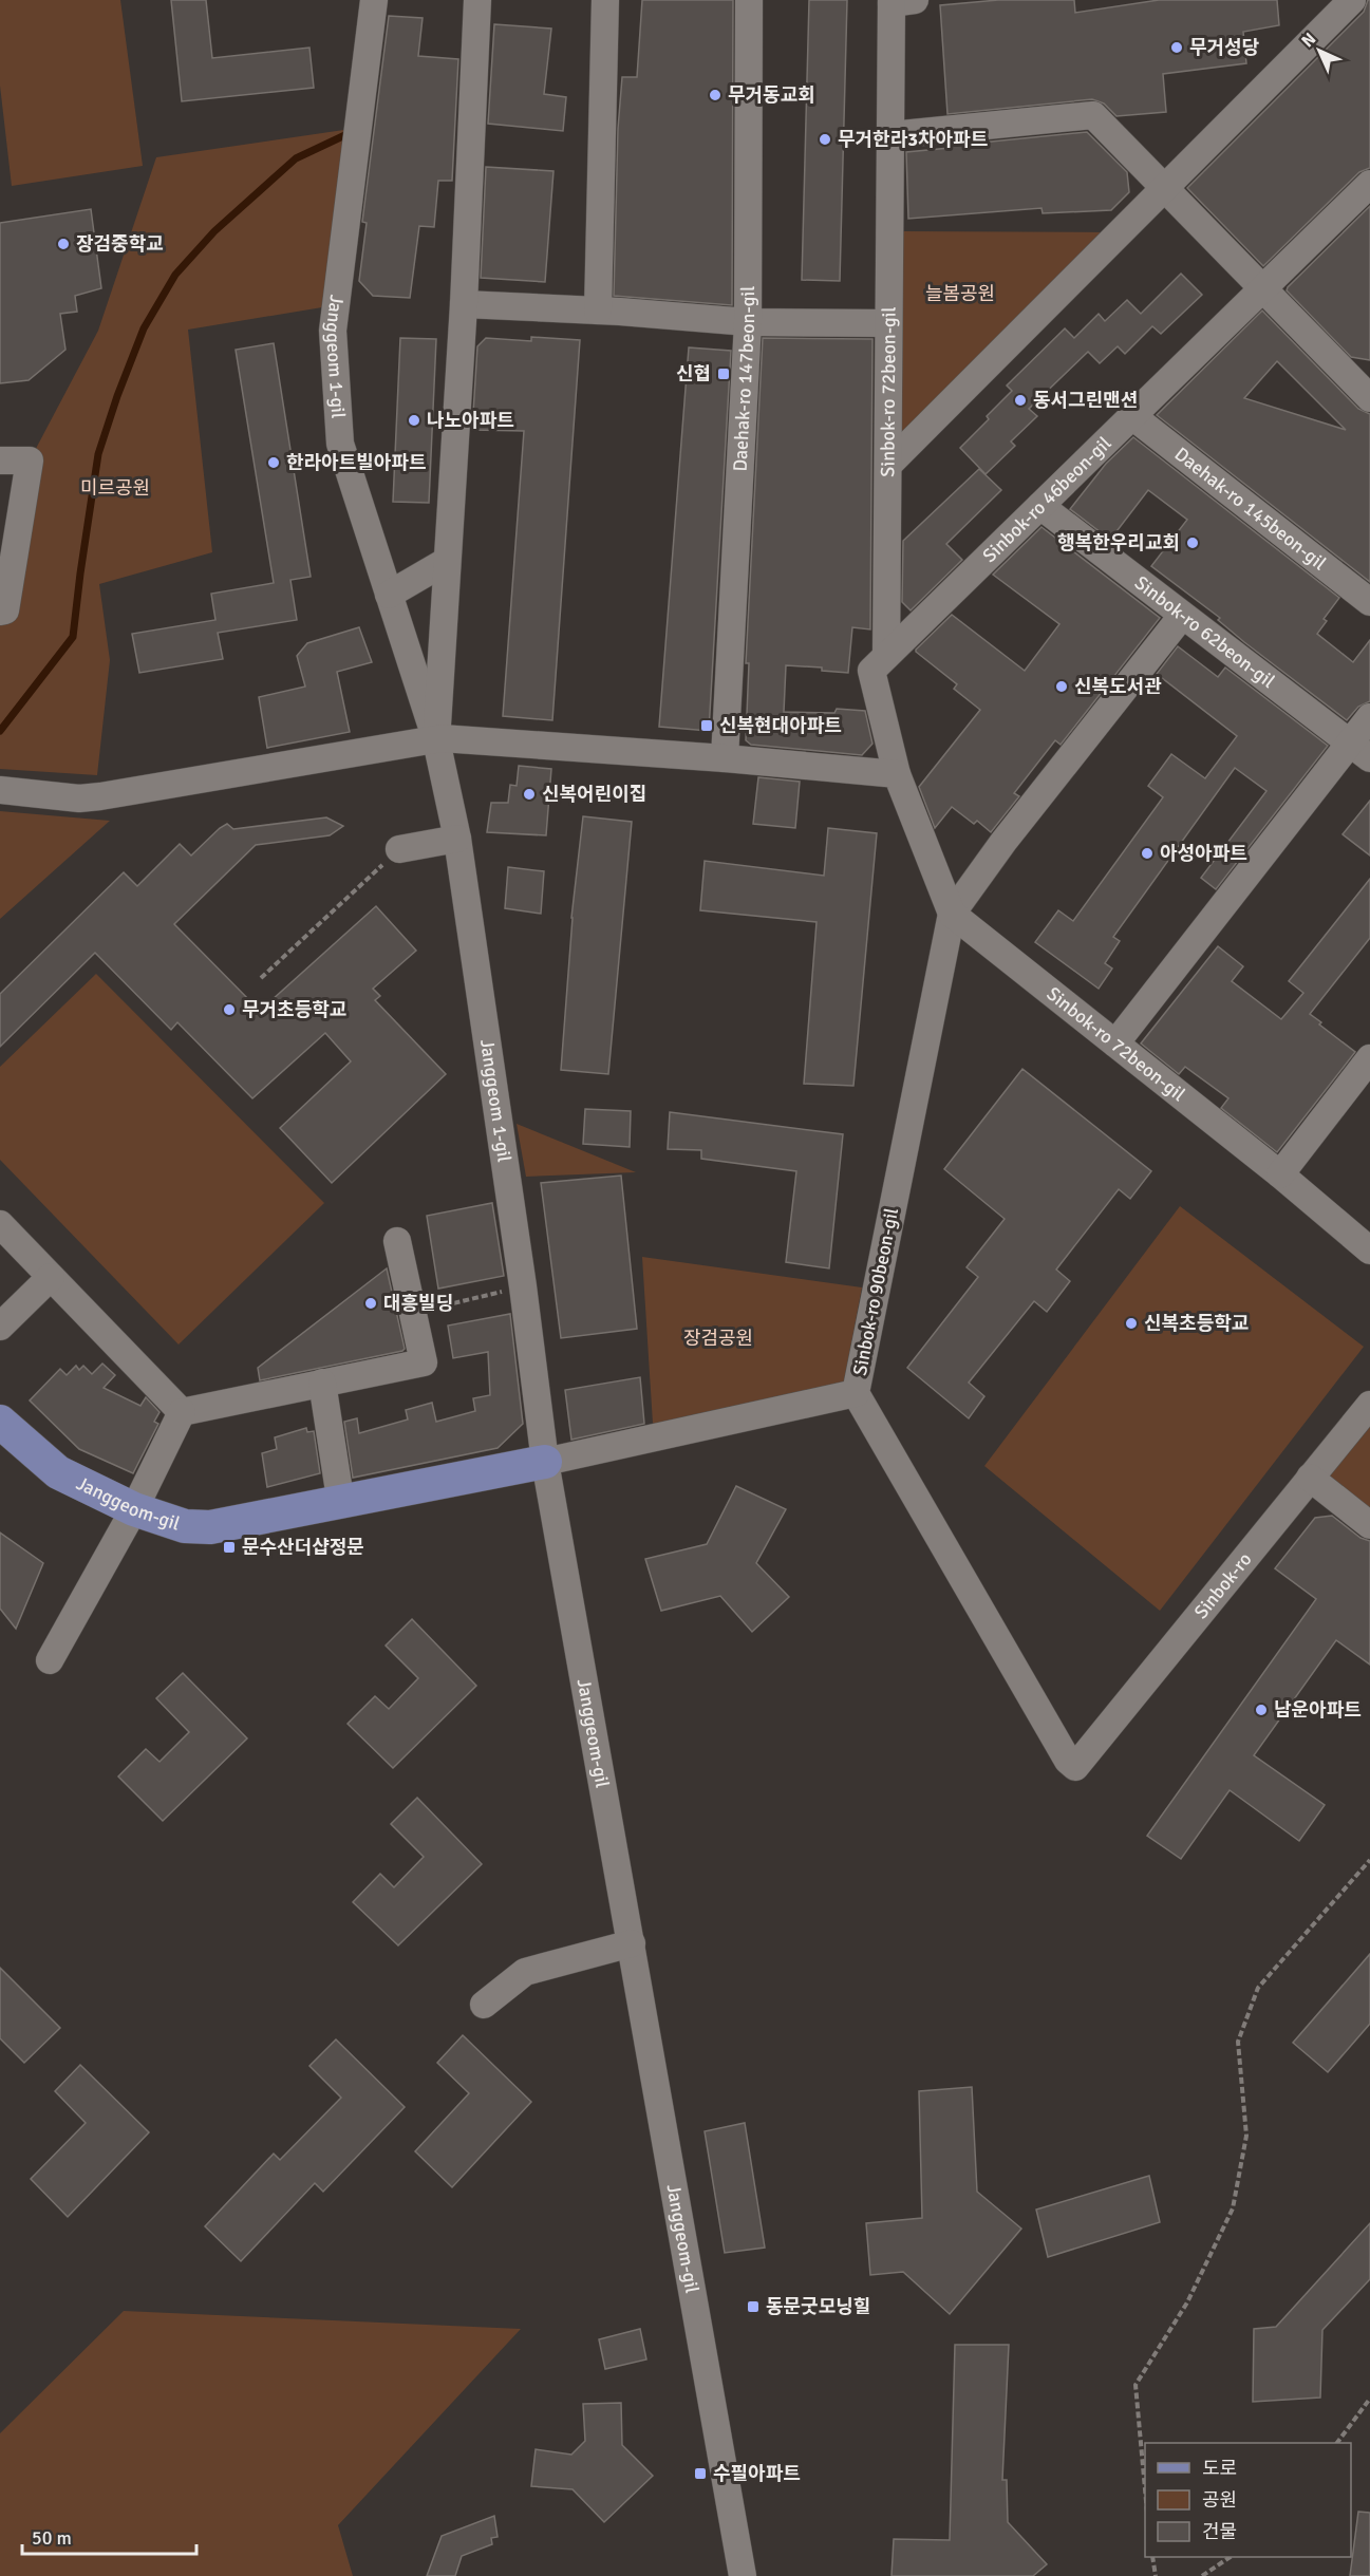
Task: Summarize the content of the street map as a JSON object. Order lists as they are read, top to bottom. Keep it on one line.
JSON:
{"streets":{"main road":["Janggeom-gil"],"street":["Janggeom 1-gil","Daehak-ro 147beon-gil","Sinbok-ro 72beon-gil","Sinbok-ro 46beon-gil","Daehak-ro 145beon-gil","Sinbok-ro 62beon-gil","Sinbok-ro 90beon-gil","Sinbok-ro"]},"crossings":[["Janggeom 1-gil","Janggeom-gil"],["Sinbok-ro 72beon-gil","Sinbok-ro 46beon-gil"],["Sinbok-ro 72beon-gil","Sinbok-ro 90beon-gil"],["Sinbok-ro 46beon-gil","Daehak-ro 145beon-gil"],["Sinbok-ro 46beon-gil","Sinbok-ro 62beon-gil"],["Sinbok-ro 90beon-gil","Sinbok-ro"]],"parks":["늘봄공원","미르공원","장검공원"],"places":{"other":["무거성당","무거동교회","무거한라3차아파트","장검중학교","동서그린맨션","나노아파트","한라아트빌아파트","행복한우리교회","신복도서관","신복어린이집","아성아파트","무거초등학교","대흥빌딩","신복초등학교","남운아파트"],"transit":["신협","신복현대아파트","문수산더샵정문","동문굿모닝힐","수필아파트"]},"legend":["도로","공원","건물"],"scale_bar":"50 m","north":"top left"}
